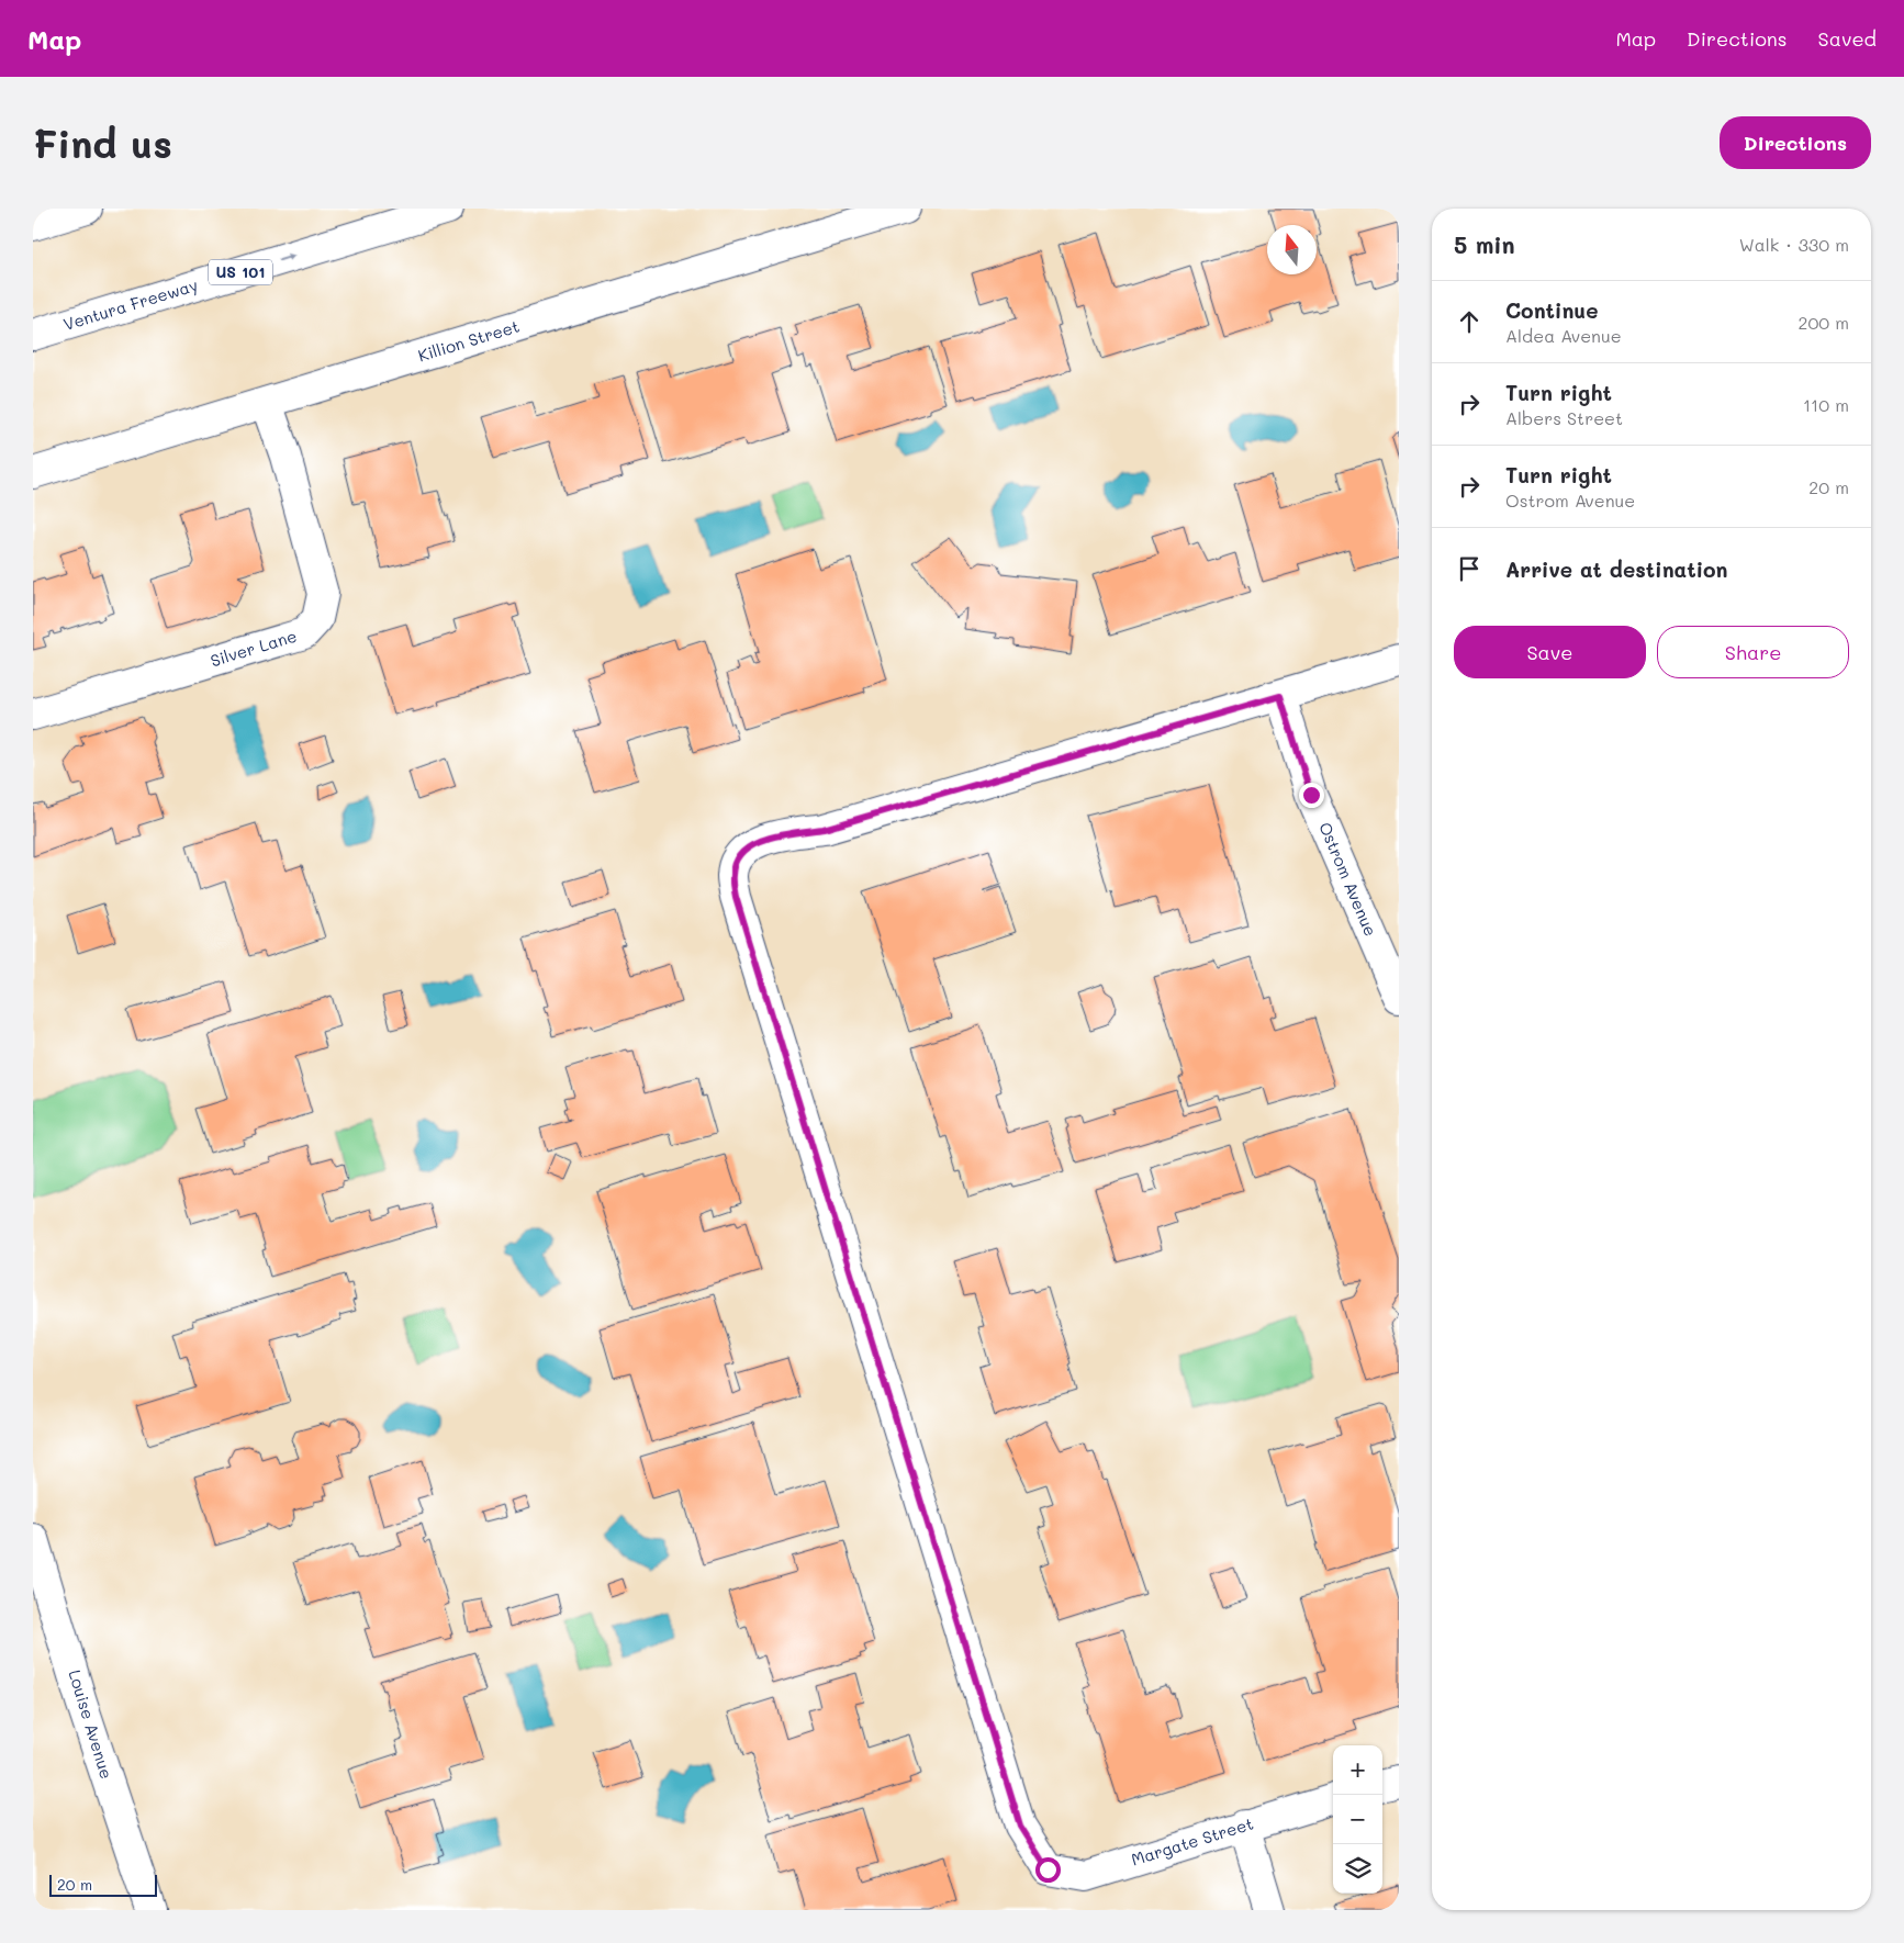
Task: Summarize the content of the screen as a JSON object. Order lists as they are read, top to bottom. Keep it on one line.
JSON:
{"streets":{"main road":["US 101","Ventura Freeway","Killion Street","Silver Lane","Ostrom Avenue","Louise Avenue","Margate Street"]},"crossings":[["Killion Street","Silver Lane"],["Ostrom Avenue","Margate Street"]],"one_way":["Ventura Freeway"],"scale_bar":"20 m","north":"top","page":{"header":"Map","nav":["Map","Directions","Saved"],"buttons":["Directions",["Save","Share"]],"title":"Find us","heading":["5 min","Walk · 330 m"],"list":[["Continue","Aldea Avenue","200 m"],["Turn right","Albers Street","110 m"],["Turn right","Ostrom Avenue","20 m"],"Arrive at destination"],"map_buttons":["+","−"],"scale":"20 m"}}
